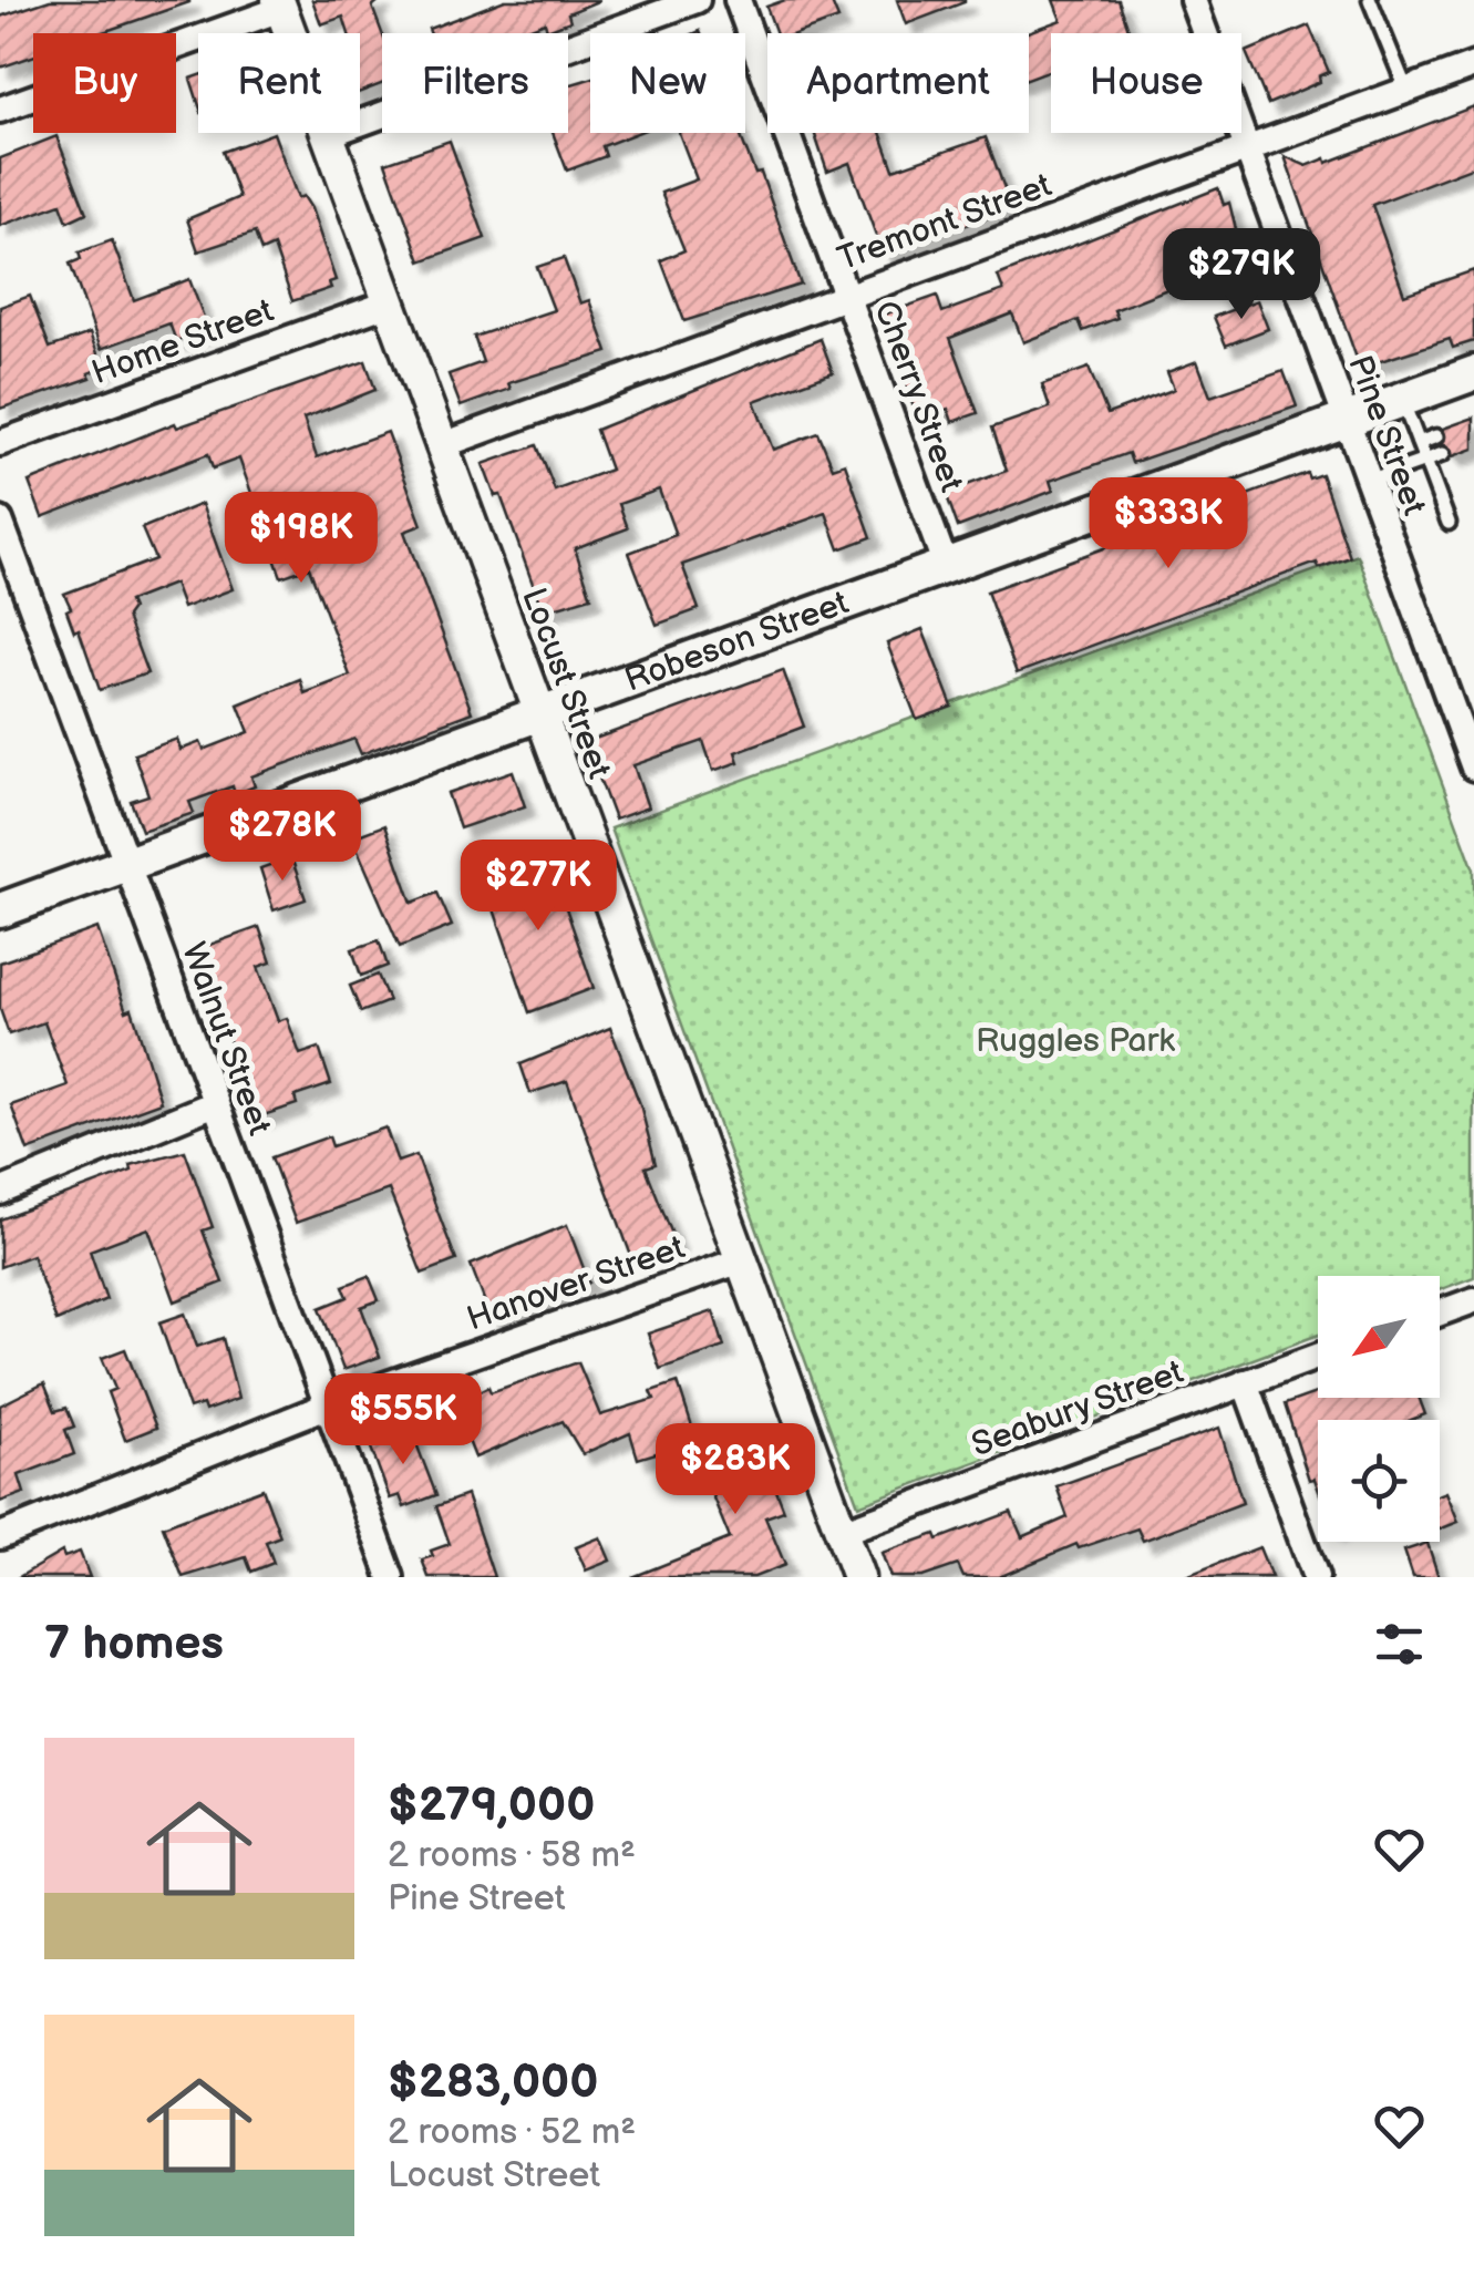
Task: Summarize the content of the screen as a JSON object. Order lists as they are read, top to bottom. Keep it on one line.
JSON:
{"streets":{"main road":["Robeson Street"],"street":["Tremont Street","Home Street","Cherry Street","Pine Street","Locust Street","Walnut Street","Hanover Street","Seabury Street"]},"crossings":[["Tremont Street","Cherry Street"],["Tremont Street","Pine Street"],["Tremont Street","Locust Street"],["Home Street","Locust Street"],["Cherry Street","Robeson Street"],["Pine Street","Robeson Street"],["Robeson Street","Locust Street"],["Robeson Street","Walnut Street"],["Locust Street","Hanover Street"],["Locust Street","Seabury Street"],["Walnut Street","Hanover Street"]],"parks":["Ruggles Park"],"north":"bottom left","page":{"chip":["Buy","Rent","Filters","New","Apartment","House"],"price":["$279K","$333K","$198K","$278K","$277K","$555K","$283K"],"heading":"7 homes","list":[{"name":"$279,000","note":"2 rooms · 58 m² · Pine Street"},{"name":"$283,000","note":"2 rooms · 52 m² · Locust Street"}]}}
